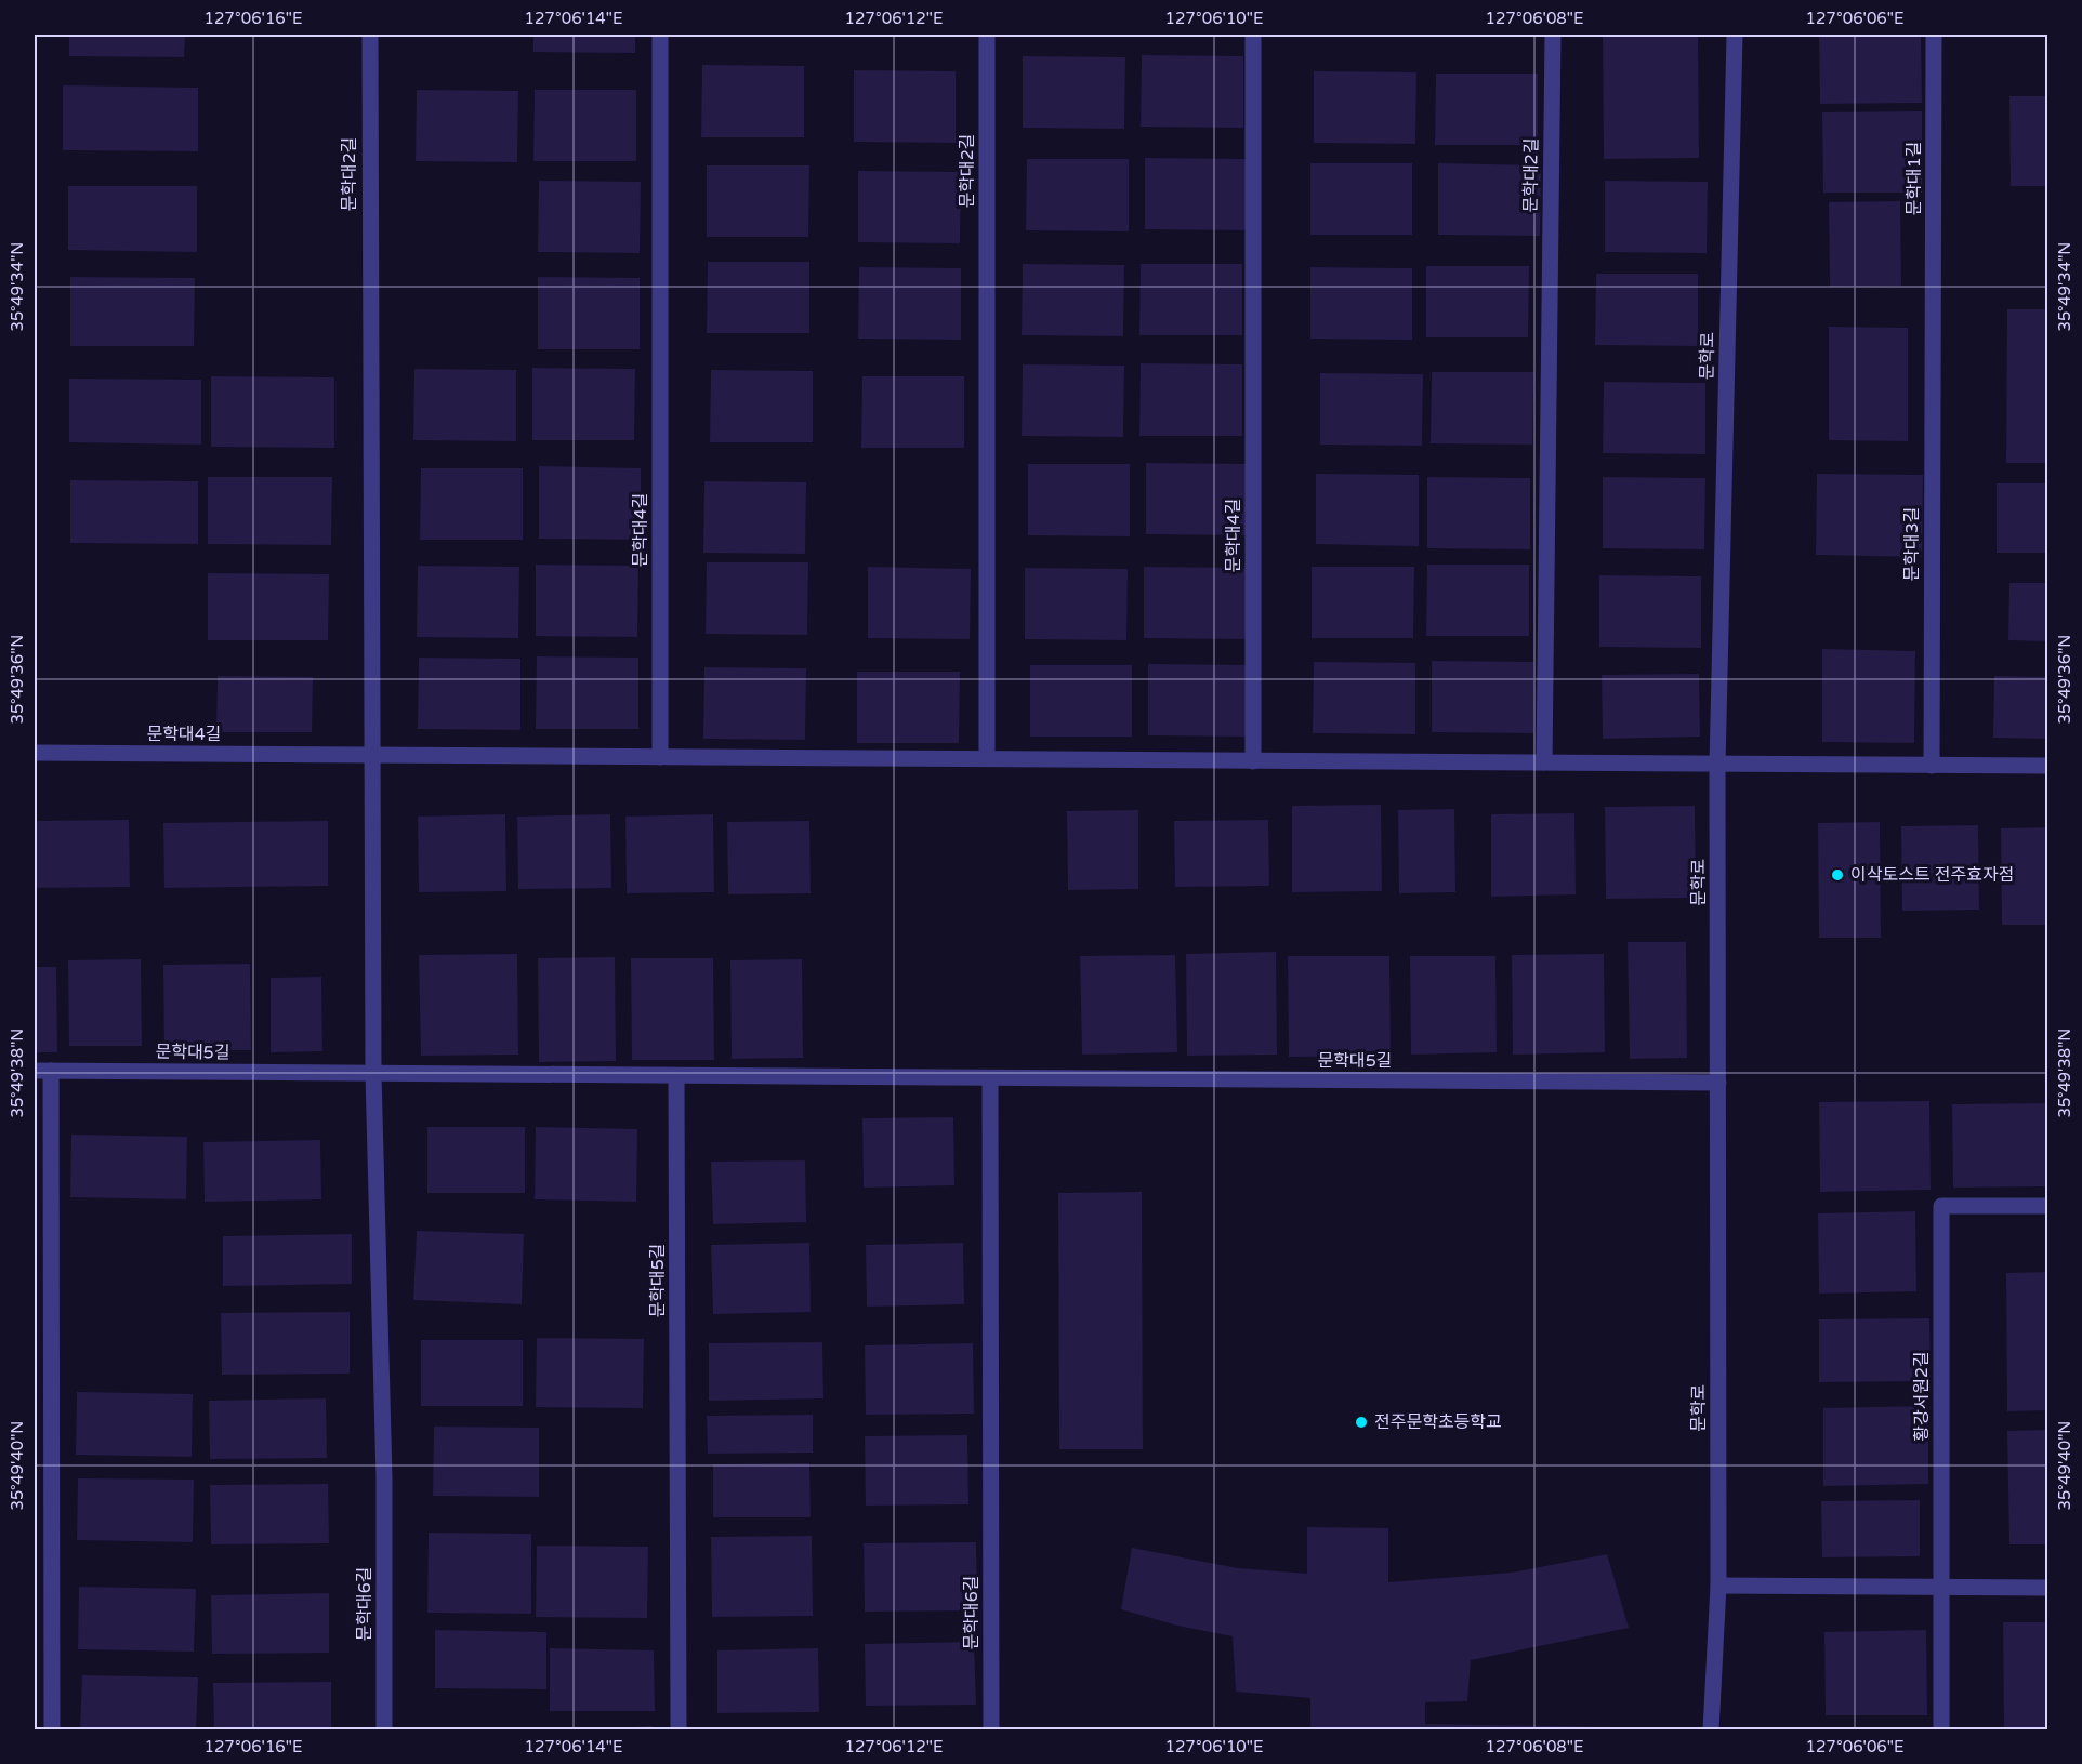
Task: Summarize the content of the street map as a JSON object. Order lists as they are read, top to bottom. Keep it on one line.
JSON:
{"streets":{"street":["문학대2길","문학대1길","문학로","문학대4길","문학대3길","문학대5길","황강서원2길","문학대6길"]},"crossings":[["문학대2길","문학대4길"],["문학대1길","문학대3길"],["문학로","문학대4길"],["문학로","문학대5길"],["문학대5길","문학대6길"]],"places":["이삭토스트 전주효자점","전주문학초등학교"],"coordinates":["127°06'16\"E","127°06'14\"E","127°06'12\"E","127°06'10\"E","127°06'08\"E","127°06'06\"E","35°49'34\"N","35°49'36\"N","35°49'38\"N","35°49'40\"N"]}
